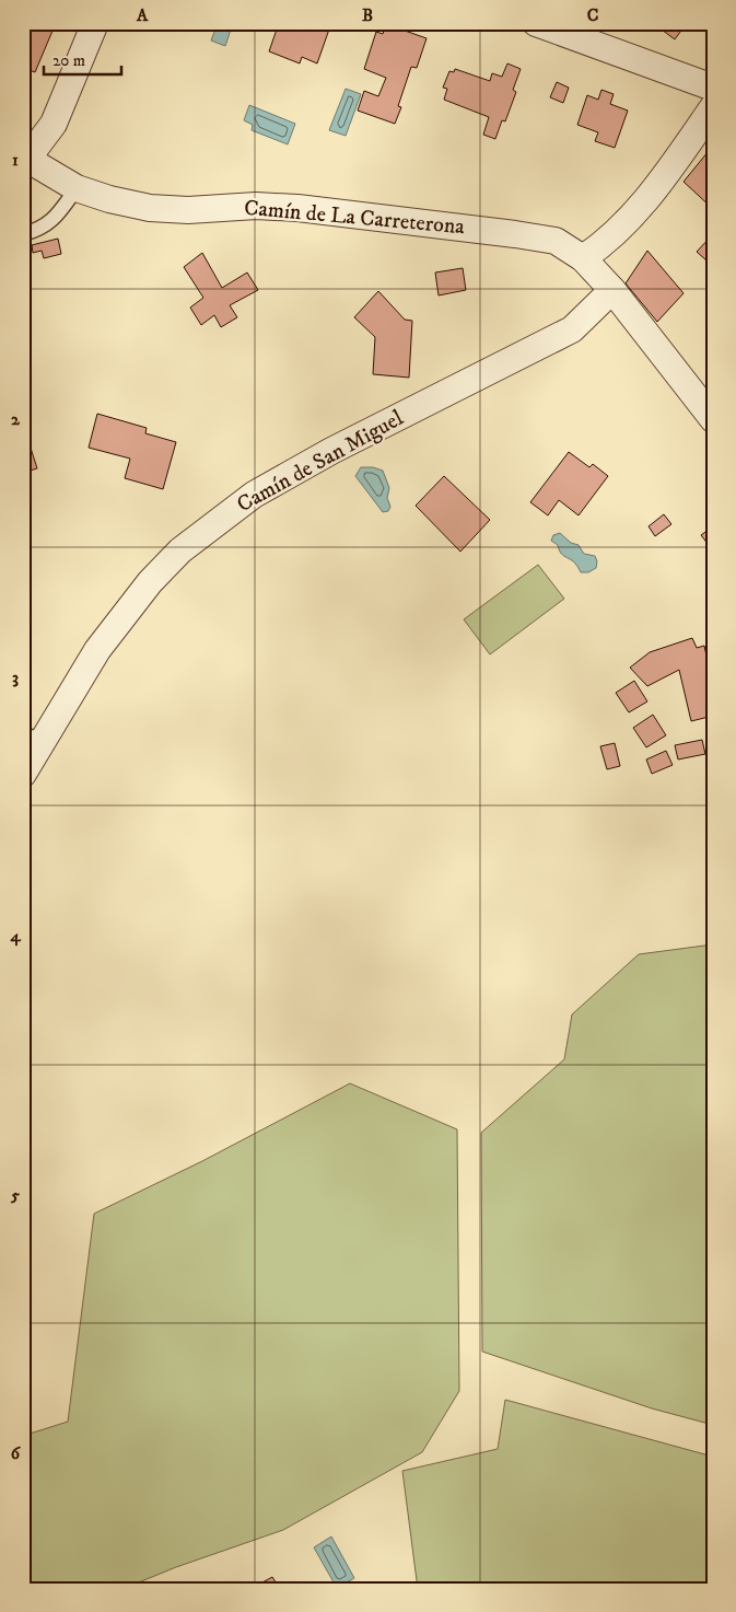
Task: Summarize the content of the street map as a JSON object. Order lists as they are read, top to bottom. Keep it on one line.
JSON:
{"streets":{"street":["Camín de La Carreterona","Camín de San Miguel"]},"crossings":[["Camín de La Carreterona","Camín de San Miguel"]],"scale_bar":"20 m","grid":{"columns":["A","B","C"],"rows":["1","2","3","4","5","6"]}}
